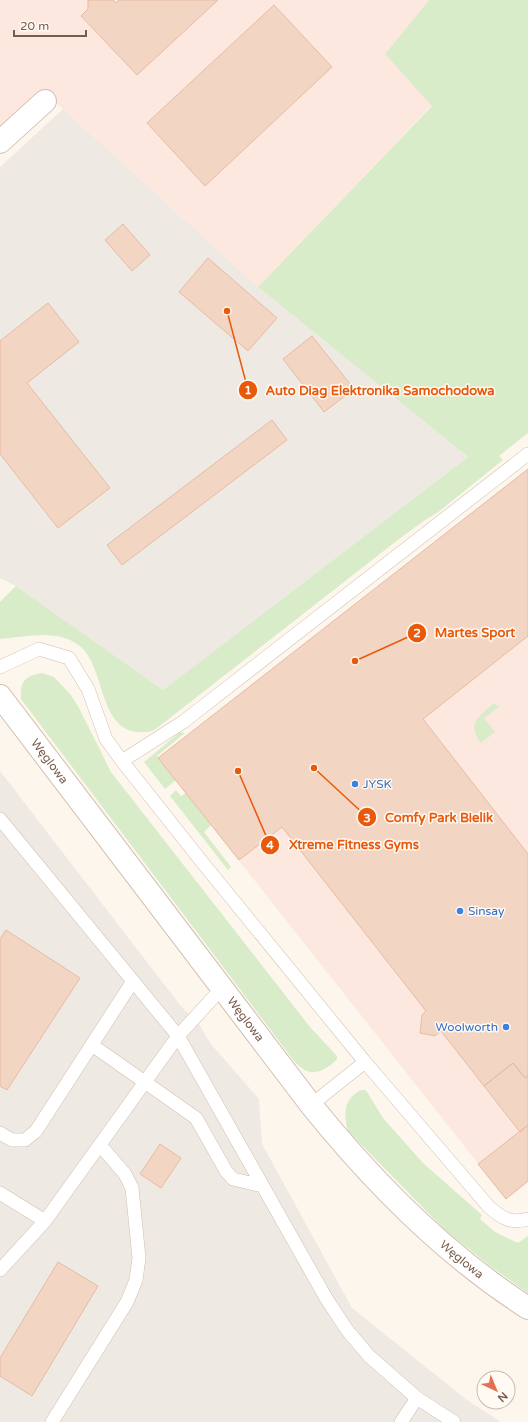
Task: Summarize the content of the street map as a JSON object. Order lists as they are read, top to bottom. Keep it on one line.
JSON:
{"streets":{"street":["Węglowa"]},"places":["Auto Diag Elektronika Samochodowa","Martes Sport","Comfy Park Bielik","Xtreme Fitness Gyms","JYSK","Sinsay","Woolworth"],"scale_bar":"20 m","north":"bottom right"}
